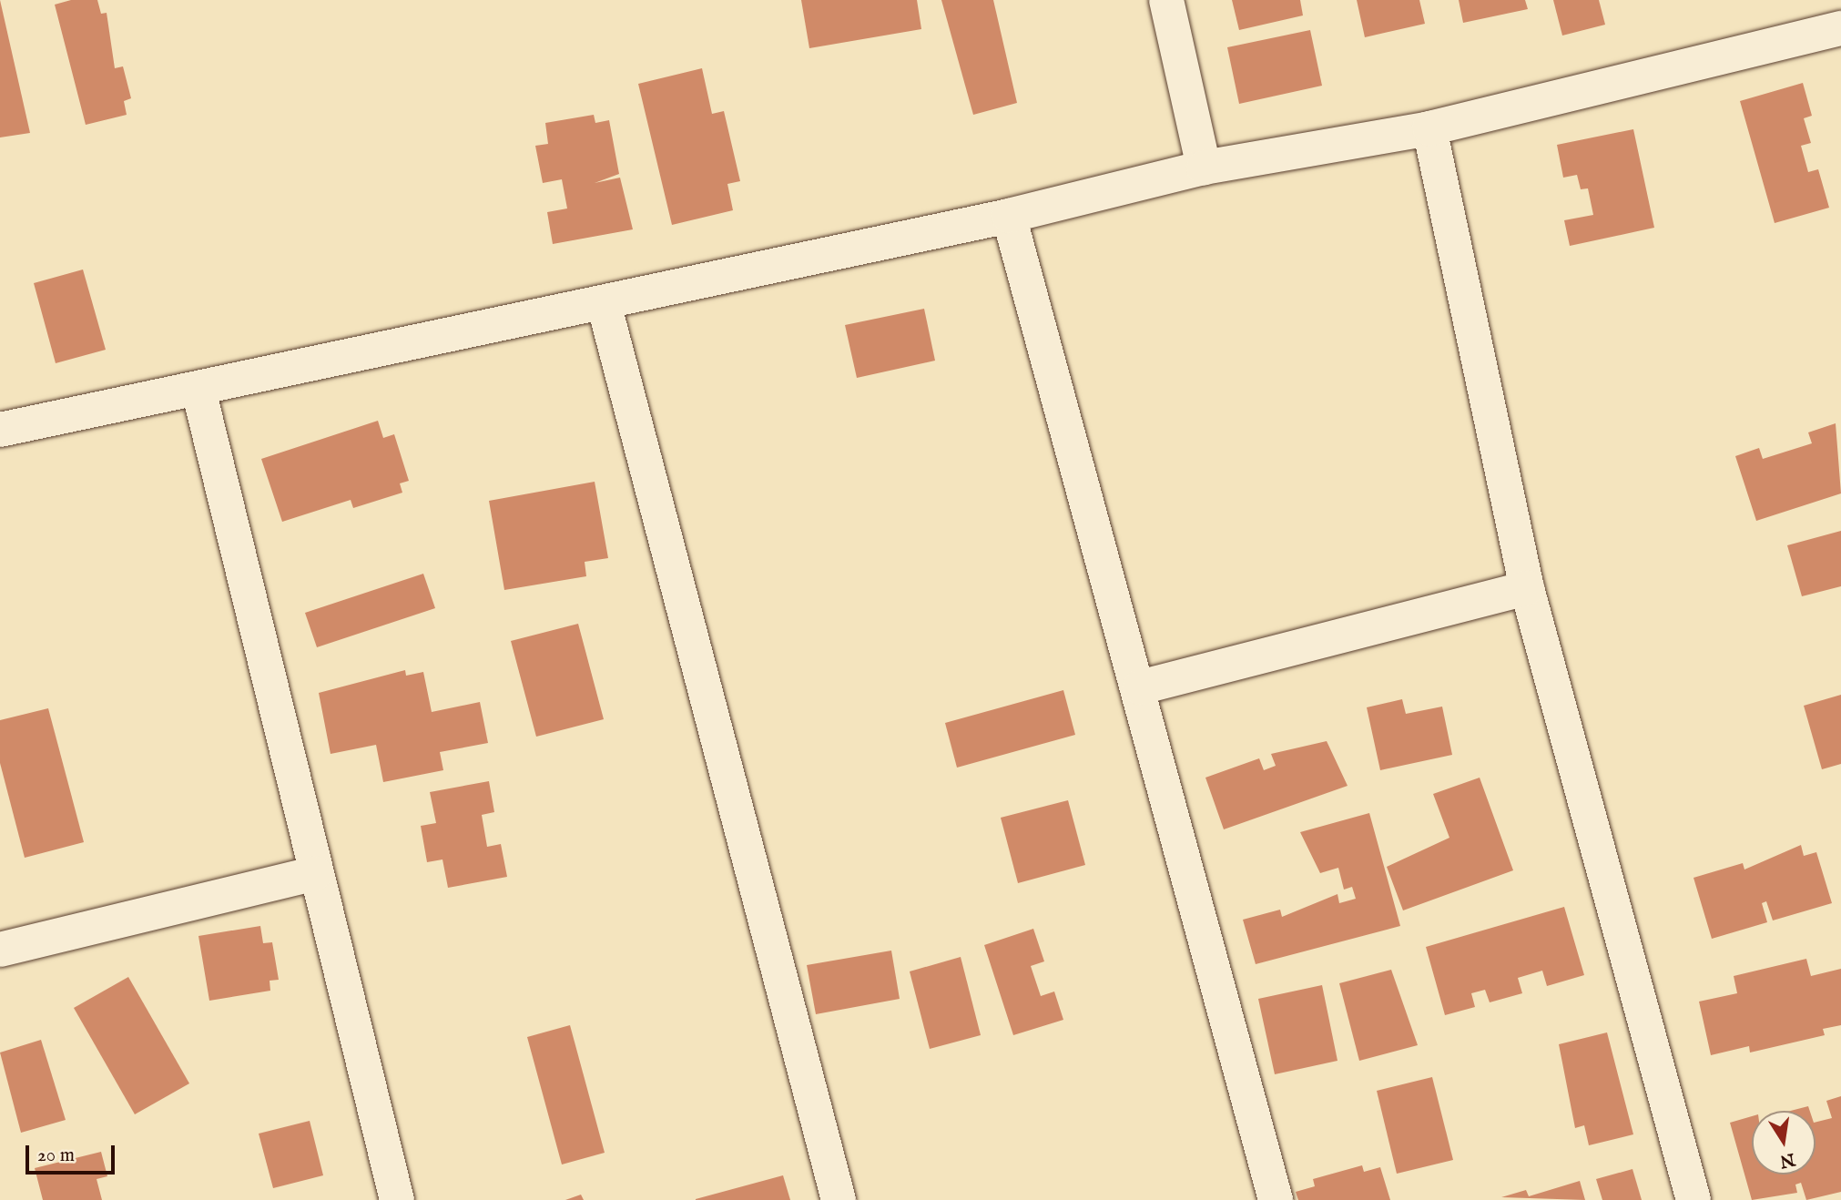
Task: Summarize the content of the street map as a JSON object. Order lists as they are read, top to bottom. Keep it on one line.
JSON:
{"scale_bar":"20 m","north":"bottom"}
